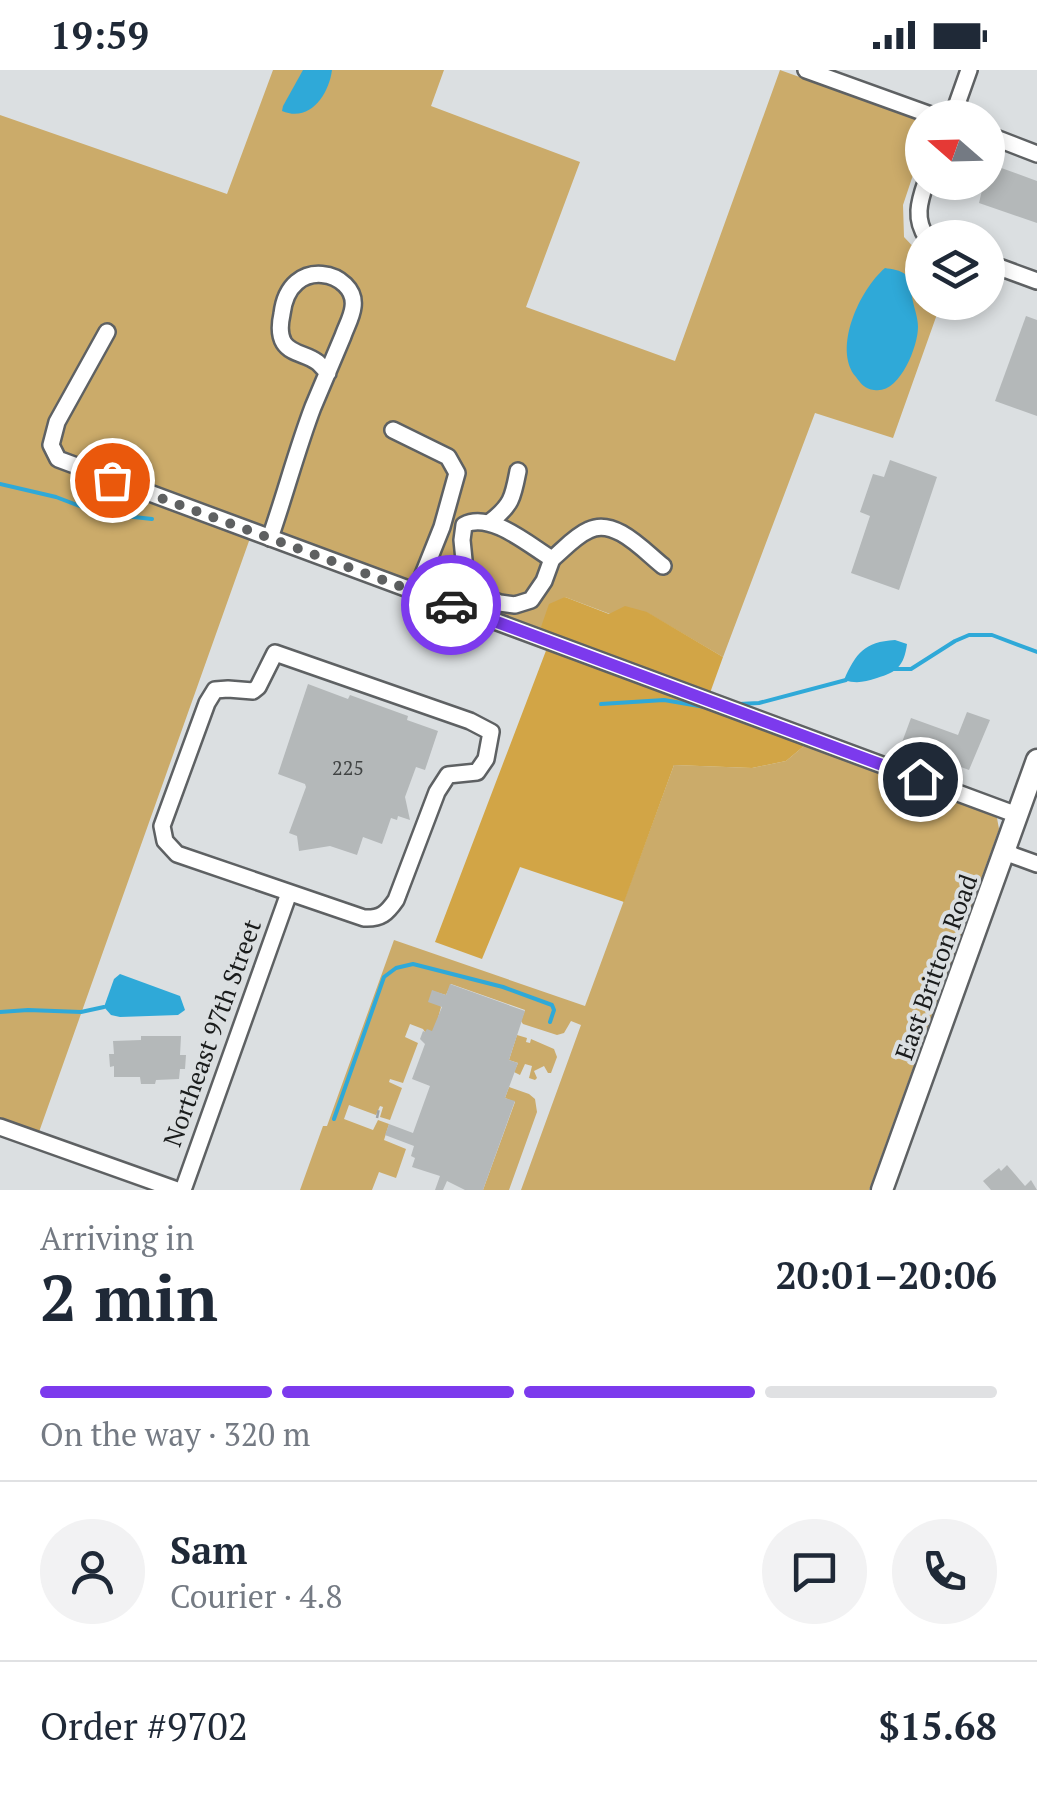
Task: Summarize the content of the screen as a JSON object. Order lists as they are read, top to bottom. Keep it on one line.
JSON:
{"streets":{"main road":["East Britton Road"],"street":["Northeast 97th Street"]},"house_numbers":["225"],"north":"left","page":{"status":"19:59","heading":["2 min","Arriving in","20:01–20:06"],"panel":["Sam","Courier · 4.8","Order #9702","$15.68"],"bar":"On the way · 320 m"}}
